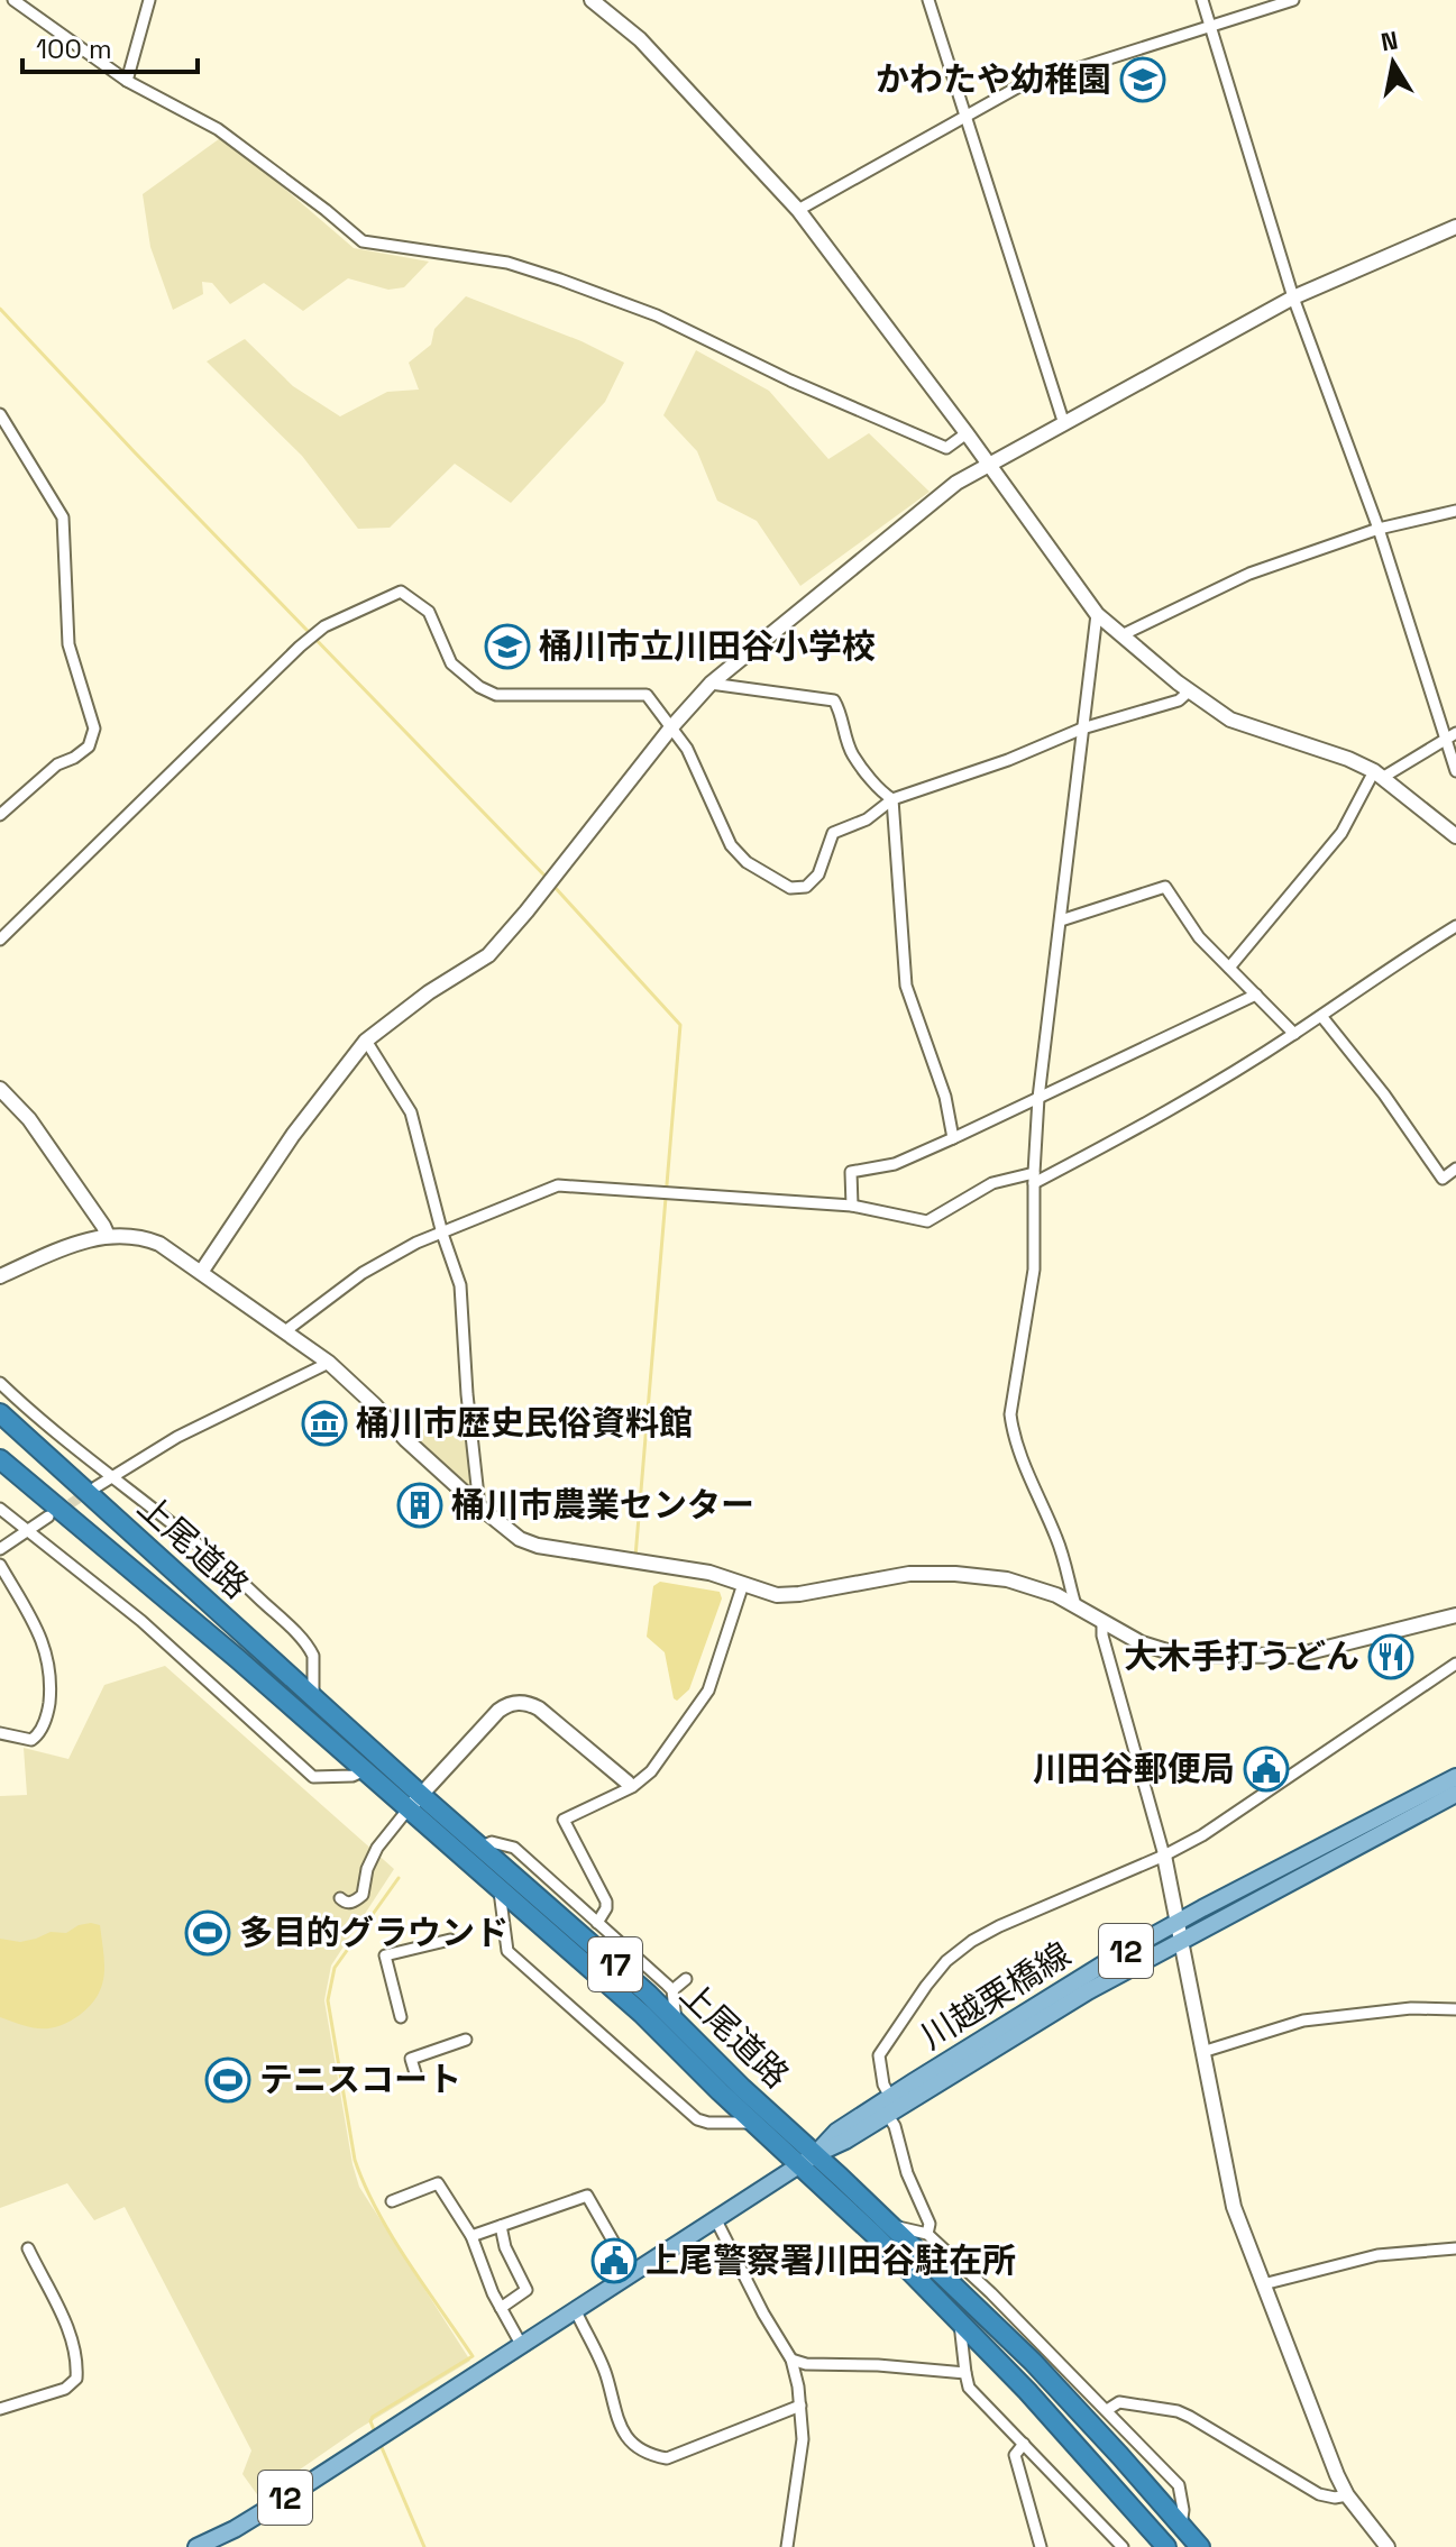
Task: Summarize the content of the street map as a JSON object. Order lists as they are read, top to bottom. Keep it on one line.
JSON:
{"streets":{"highway":["上尾道路","17"],"main road":["12","川越栗橋線"]},"crossings":[["上尾道路","川越栗橋線"]],"places":{"school or university":["かわたや幼稚園","桶川市立川田谷小学校"],"museum":["桶川市歴史民俗資料館"],"building":["桶川市農業センター"],"restaurant":["大木手打うどん"],"public building":["川田谷郵便局","上尾警察署川田谷駐在所"],"sports":["多目的グラウンド","テニスコート"]},"scale_bar":"100 m","north":"top"}
